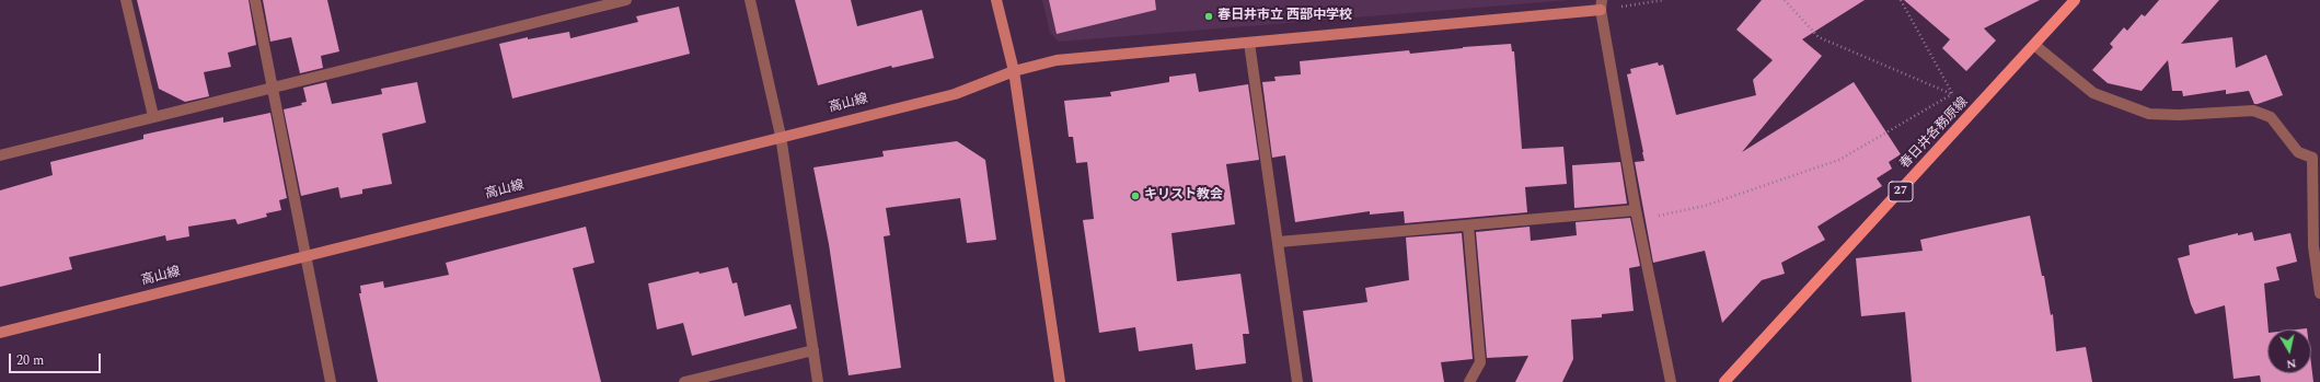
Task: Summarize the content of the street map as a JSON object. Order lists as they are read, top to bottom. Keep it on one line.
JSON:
{"streets":{"main road":["春日井各務原線","27"],"street":["高山線"]},"places":["春日井市立 西部中学校","キリスト教会"],"scale_bar":"20 m","north":"bottom"}
